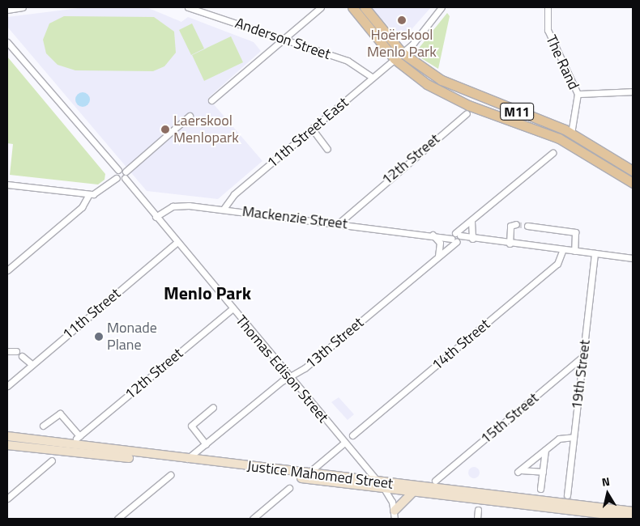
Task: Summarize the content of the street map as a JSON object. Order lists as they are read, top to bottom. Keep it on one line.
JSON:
{"streets":{"main road":["M11","Justice Mahomed Street"],"street":["Anderson Street","The Rand","11th Street East","12th Street","Mackenzie Street","11th Street","13th Street","14th Street","Thomas Edison Street","19th Street","15th Street"]},"crossings":[["Anderson Street","11th Street East"],["The Rand","M11"],["M11","11th Street East"],["11th Street East","Mackenzie Street"],["12th Street","Mackenzie Street"],["12th Street","Thomas Edison Street"],["Mackenzie Street","13th Street"],["Mackenzie Street","14th Street"],["Mackenzie Street","Thomas Edison Street"],["Mackenzie Street","19th Street"],["11th Street","Thomas Edison Street"],["13th Street","Thomas Edison Street"],["13th Street","Justice Mahomed Street"],["Thomas Edison Street","Justice Mahomed Street"],["19th Street","15th Street"]],"districts":["Menlo Park"],"places":["Hoërskool Menlo Park","Laerskool Menlopark","Monade Plane"],"north":"top"}
